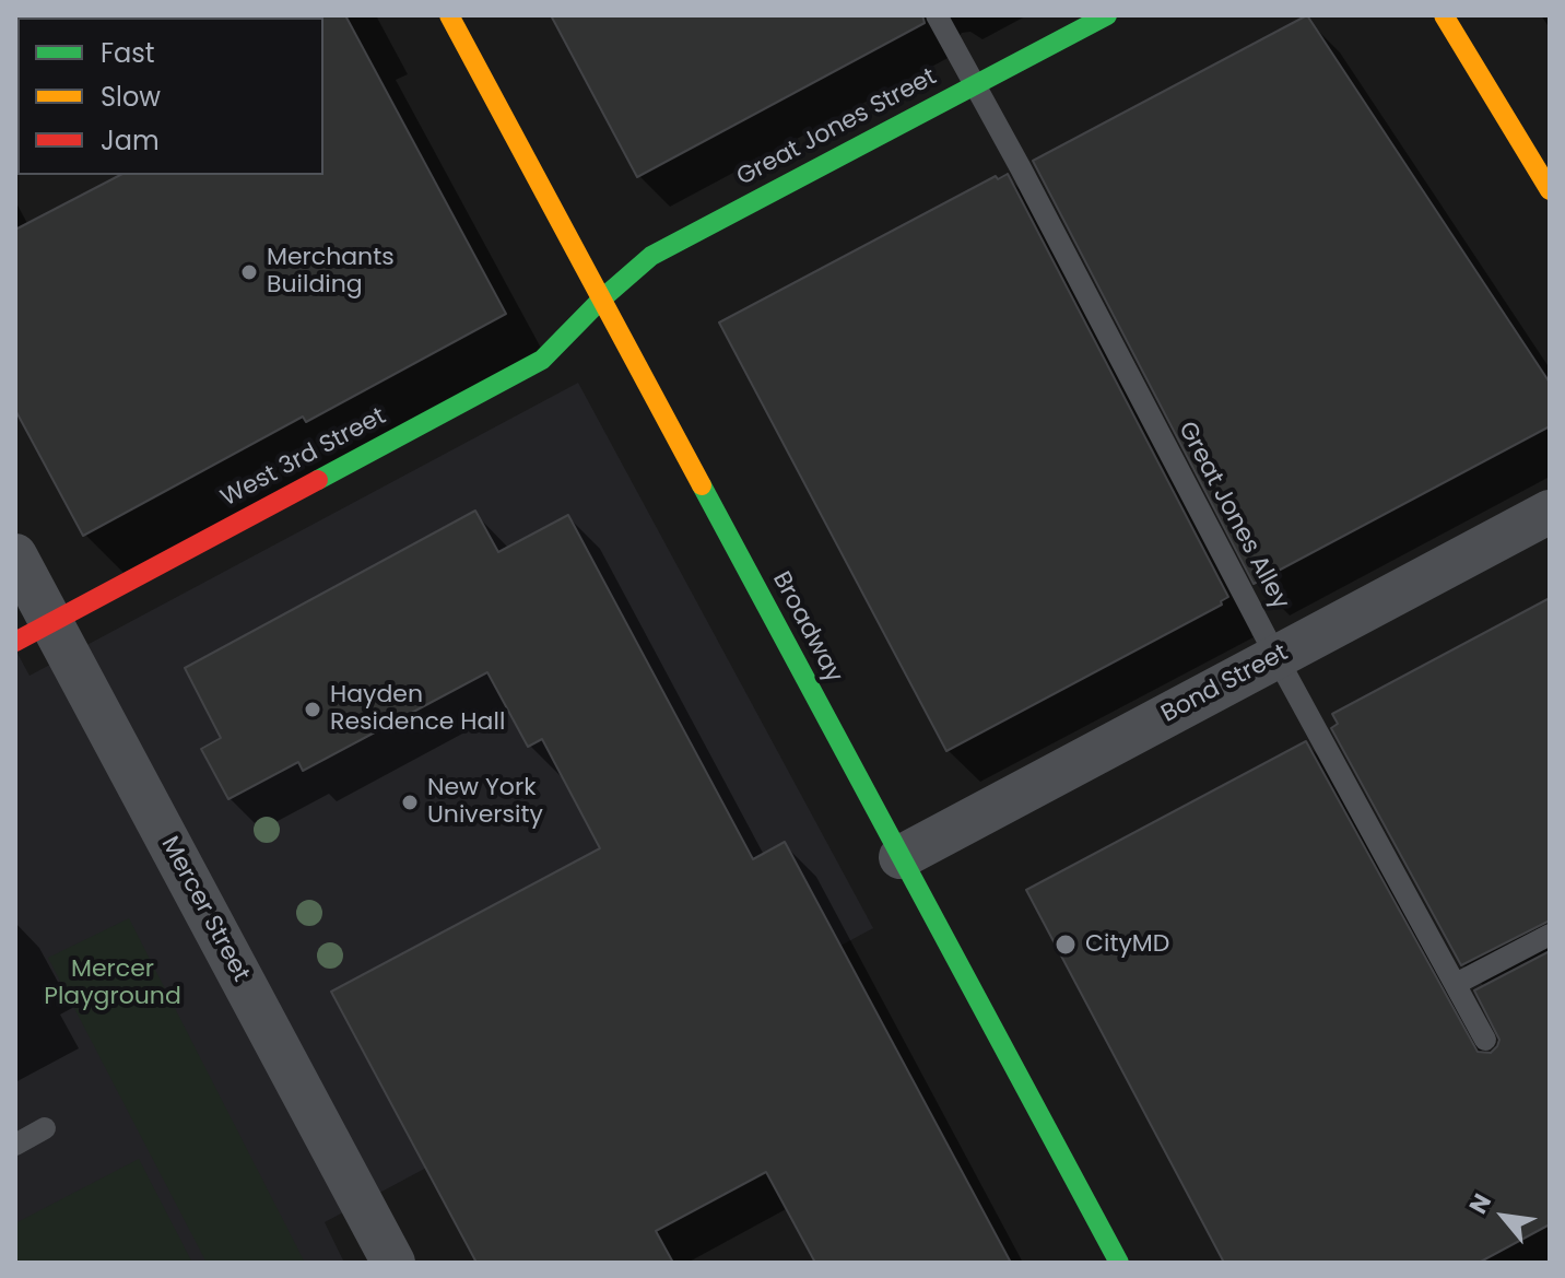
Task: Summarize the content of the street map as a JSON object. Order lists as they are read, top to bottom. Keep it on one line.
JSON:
{"streets":{"main road":["Great Jones Street","West 3rd Street","Broadway"],"street":["Bond Street","Mercer Street"],"lane":["Great Jones Alley"]},"crossings":[["Great Jones Street","West 3rd Street"],["Great Jones Street","Great Jones Alley"],["Great Jones Street","Broadway"],["West 3rd Street","Broadway"],["West 3rd Street","Mercer Street"],["Great Jones Alley","Bond Street"],["Broadway","Bond Street"]],"parks":["Mercer Playground"],"places":["Merchants Building","Hayden Residence Hall","New York University","CityMD"],"legend":["Fast","Slow","Jam"],"north":"top left"}
